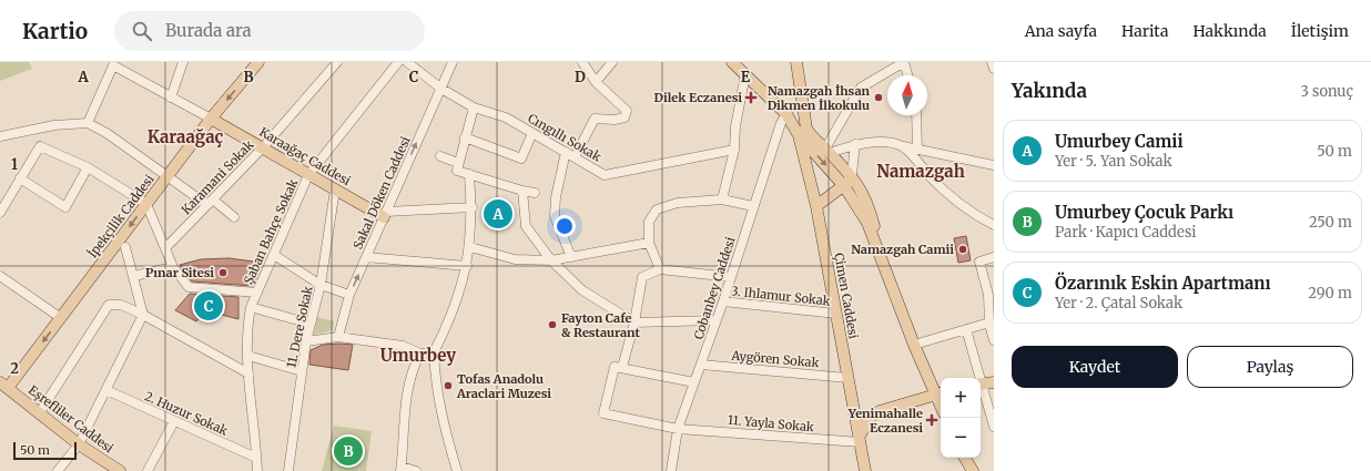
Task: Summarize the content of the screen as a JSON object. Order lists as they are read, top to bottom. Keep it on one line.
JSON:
{"streets":{"main road":["Karaağaç Caddesi","İpekçilik Caddesi","Çimen Caddesi","Eşrefliler Caddesi"],"street":["Cıngıllı Sokak","Karamani Sokak","Sakal Döken Caddesi","Şaban Bahçe Sokak","Cobanbey Caddesi","3. Ihlamur Sokak","11. Dere Sokak","Aygören Sokak","2. Huzur Sokak","11. Yayla Sokak"]},"crossings":[["Cıngıllı Sokak","Sakal Döken Caddesi"],["Karaağaç Caddesi","Karamani Sokak"],["Karaağaç Caddesi","Sakal Döken Caddesi"],["Karaağaç Caddesi","İpekçilik Caddesi"],["Karaağaç Caddesi","Şaban Bahçe Sokak"],["Karaağaç Caddesi","11. Dere Sokak"],["İpekçilik Caddesi","Eşrefliler Caddesi"],["Şaban Bahçe Sokak","2. Huzur Sokak"],["Cobanbey Caddesi","3. Ihlamur Sokak"],["Cobanbey Caddesi","Aygören Sokak"],["Cobanbey Caddesi","11. Yayla Sokak"],["3. Ihlamur Sokak","Çimen Caddesi"],["Çimen Caddesi","Aygören Sokak"],["Çimen Caddesi","11. Yayla Sokak"]],"one_way":["İpekçilik Caddesi"],"districts":["Karaağaç","Namazgah","Umurbey"],"places":{"health":["Dilek Eczanesi","Yenimahalle Eczanesi"],"other":["Namazgah İhsan Dikmen İlkokulu","Namazgah Camii","Pınar Sitesi","Fayton Cafe & Restaurant","Tofas Anadolu Araclari Muzesi"]},"scale_bar":"50 m","north":"top","page":{"header":"Kartio","search":"Burada ara","nav":["Ana sayfa","Harita","Hakkında","İletişim"],"heading":["Yakında","3 sonuç"],"list":[{"mark":"A","name":"Umurbey Camii","note":"Yer · 5. Yan Sokak","value":"50 m"},{"mark":"B","name":"Umurbey Çocuk Parkı","note":"Park · Kapıcı Caddesi","value":"250 m"},{"mark":"C","name":"Özarınık Eskin Apartmanı","note":"Yer · 2. Çatal Sokak","value":"290 m"}],"pins":["A","C","B"],"buttons":["Kaydet","Paylaş"],"map_buttons":["+","−"],"scale":"50 m"},"grid":{"columns":["A","B","C","D","E"],"rows":["1","2"]}}
